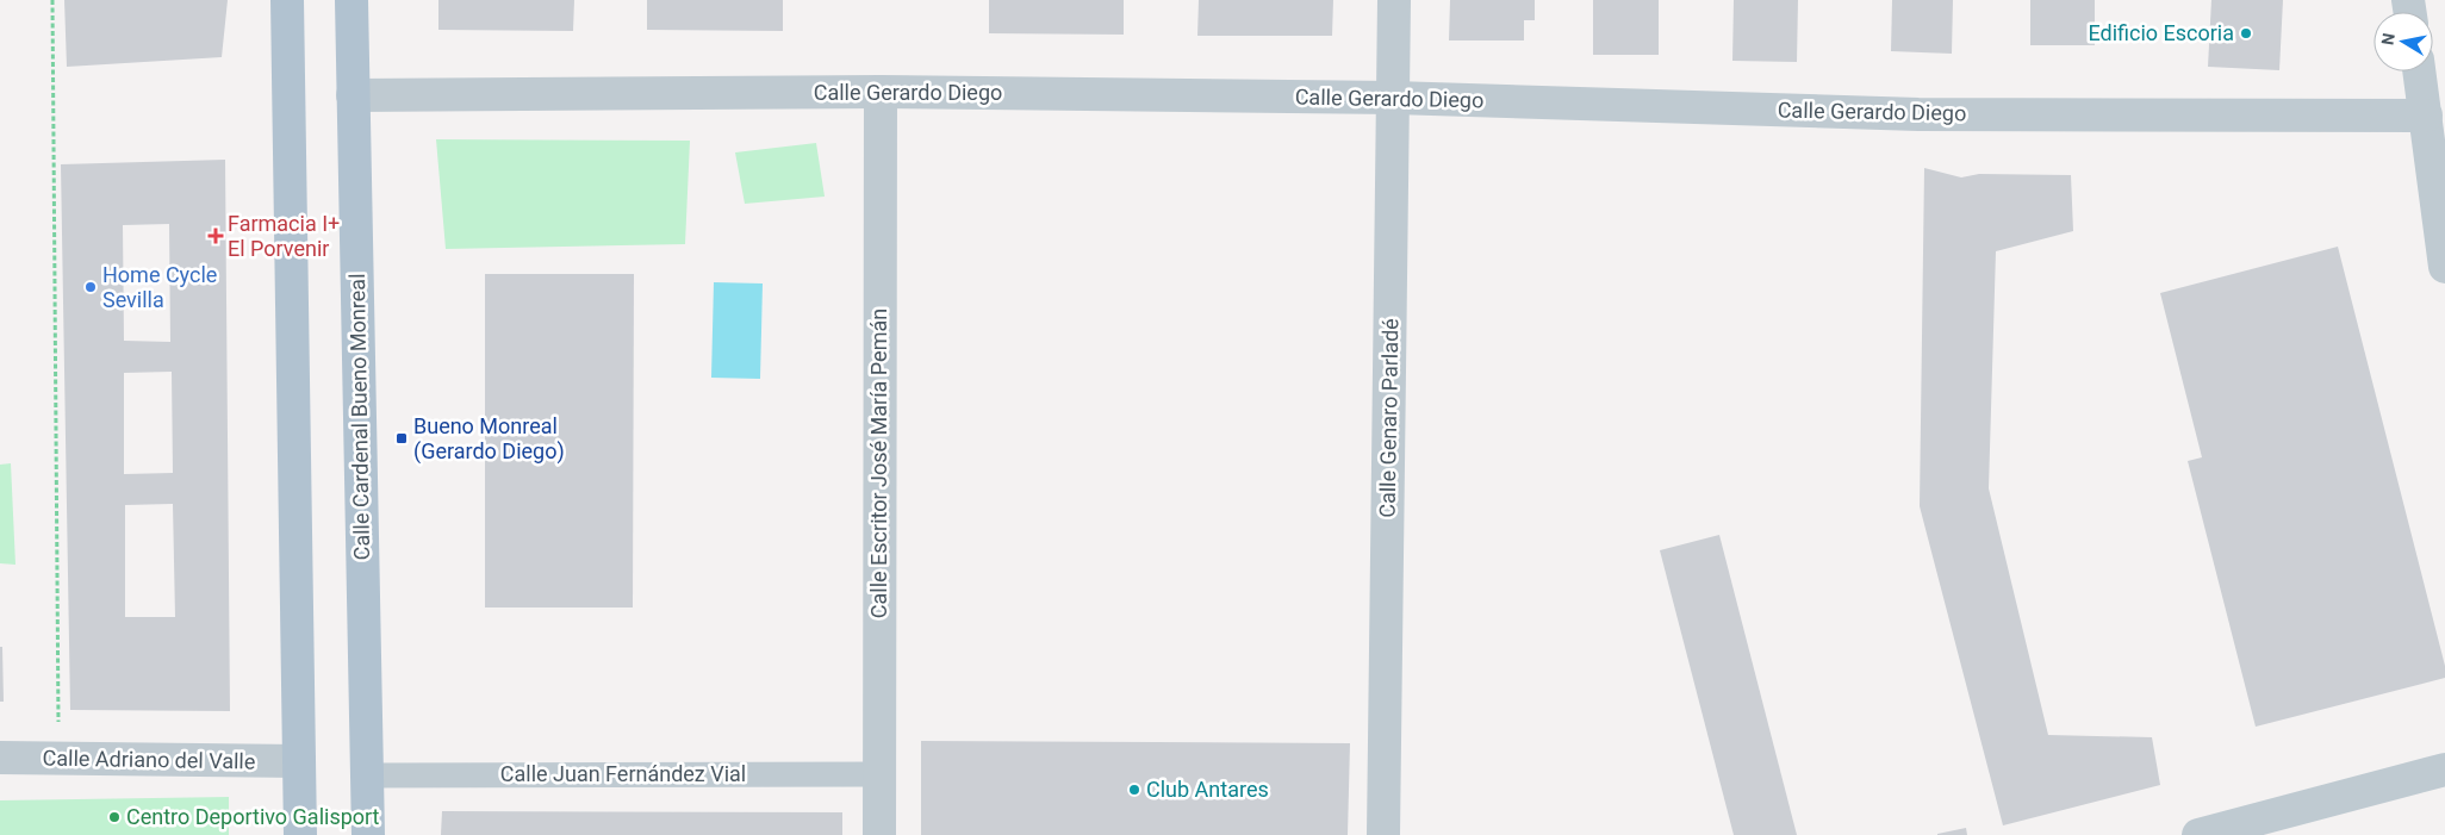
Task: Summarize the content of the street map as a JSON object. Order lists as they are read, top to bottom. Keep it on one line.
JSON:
{"streets":{"main road":["Calle Cardenal Bueno Monreal"],"street":["Calle Gerardo Diego","Calle Genaro Parladé","Calle Escritor José María Pemán","Calle Adriano del Valle","Calle Juan Fernández Vial"]},"crossings":[["Calle Gerardo Diego","Calle Cardenal Bueno Monreal"],["Calle Gerardo Diego","Calle Genaro Parladé"],["Calle Gerardo Diego","Calle Escritor José María Pemán"],["Calle Cardenal Bueno Monreal","Calle Juan Fernández Vial"],["Calle Escritor José María Pemán","Calle Juan Fernández Vial"]],"places":{"other":["Edificio Escoria","Home Cycle Sevilla","Club Antares","Centro Deportivo Galisport"],"health":["Farmacia I+ El Porvenir"],"transit":["Bueno Monreal (Gerardo Diego)"]},"north":"left"}
